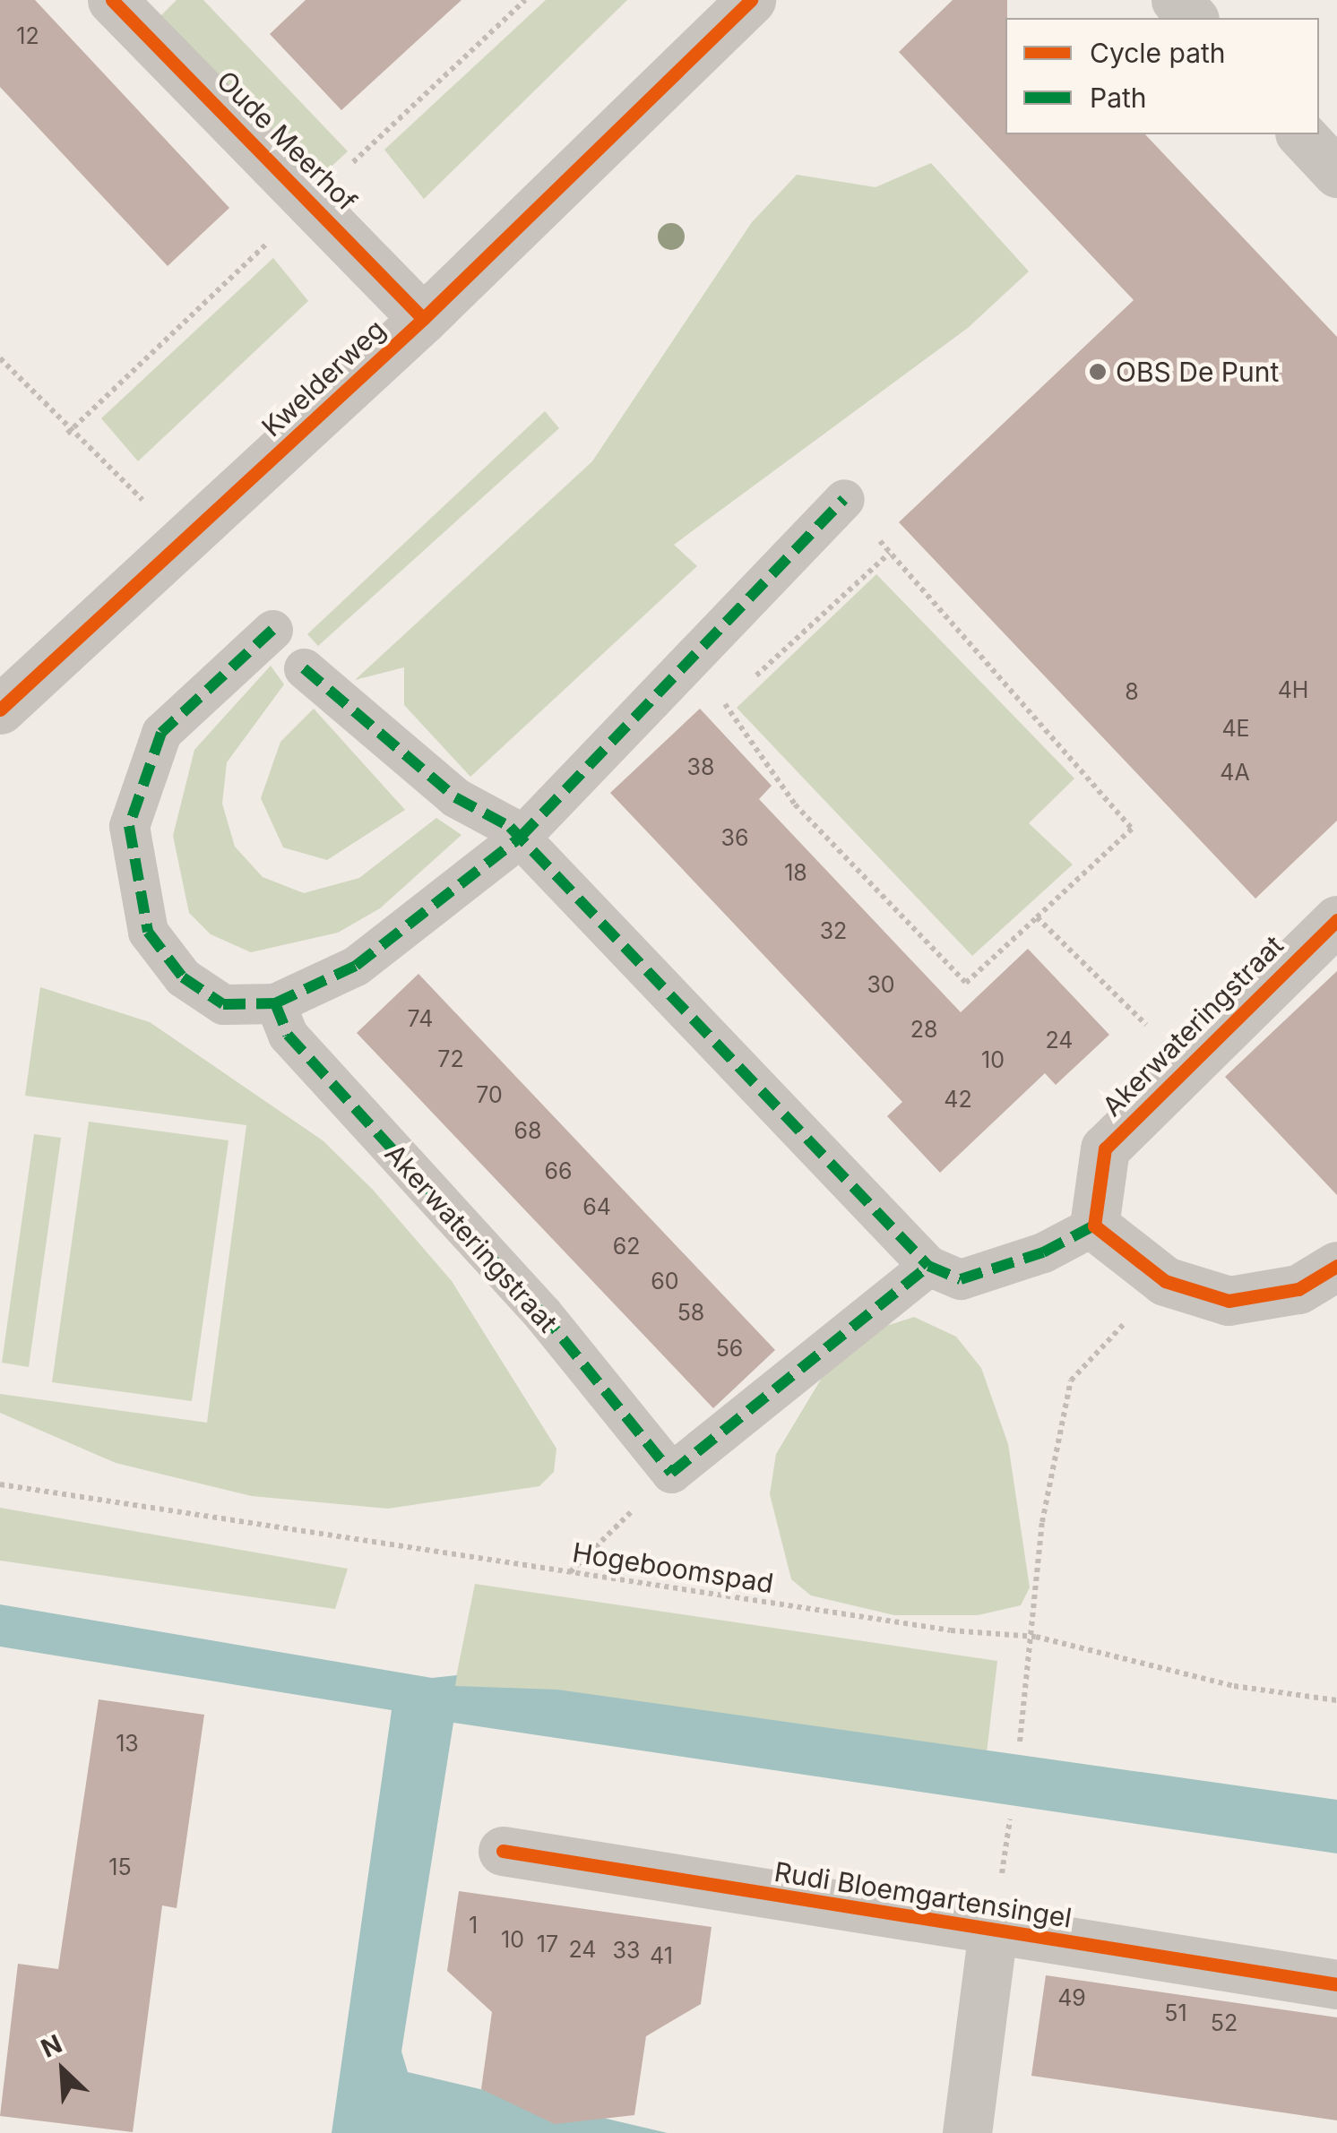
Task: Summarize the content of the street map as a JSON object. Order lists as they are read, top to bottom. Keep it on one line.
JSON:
{"streets":{"street":["Oude Meerhof","Kwelderweg","Akerwateringstraat","Rudi Bloemgartensingel"],"path":["Hogeboomspad"]},"crossings":[["Oude Meerhof","Kwelderweg"]],"places":["OBS De Punt"],"house_numbers":["12","4H","8","4E","38","4A","36","18","32","30","74","28","24","72","10","70","42","68","66","64","62","60","58","56","13","15","1","10","17","24","33","41","49","51","52"],"legend":["Cycle path","Path"],"north":"top left"}
